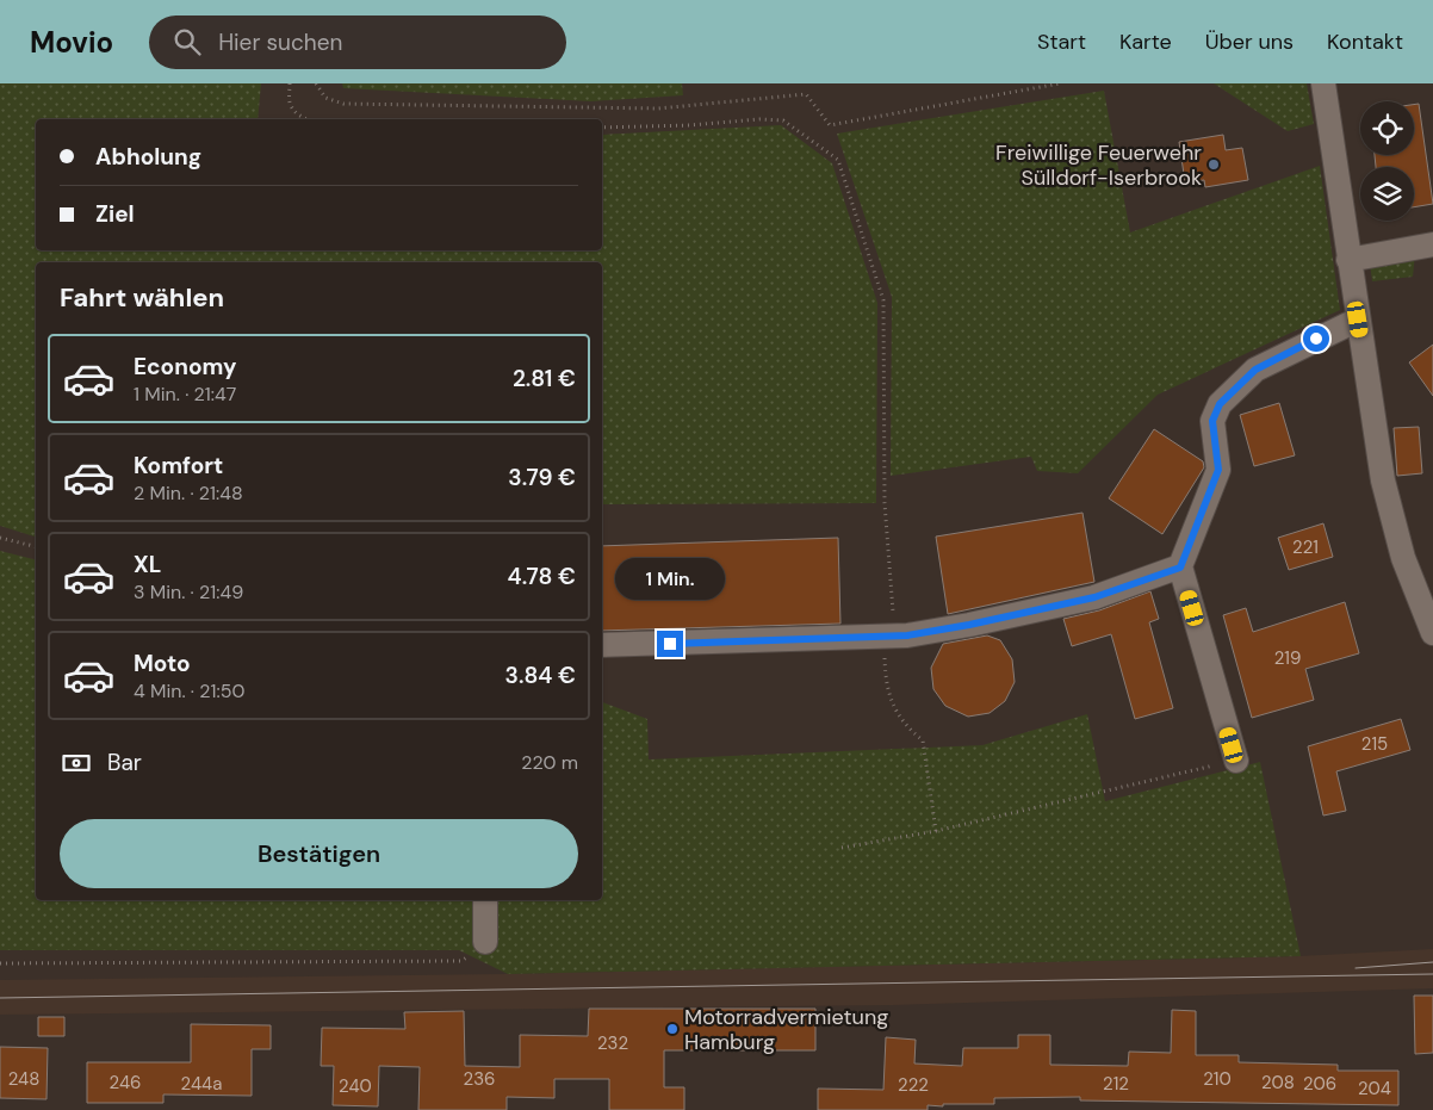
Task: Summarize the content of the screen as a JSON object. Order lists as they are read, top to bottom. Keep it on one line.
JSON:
{"places":["Freiwillige Feuerwehr Sülldorf-Iserbrook","Motorradvermietung Hamburg"],"house_numbers":["221","219","215","232","248","236","210","246","208","244a","212","206","222","240","204"],"page":{"header":"Movio","search":"Hier suchen","nav":["Start","Karte","Über uns","Kontakt"],"banner":["Abholung","Ziel"],"heading":"Fahrt wählen","list":[{"name":"Economy","note":"1 Min. · 21:47","value":"2.81 €"},{"name":"Komfort","note":"2 Min. · 21:48","value":"3.79 €"},{"name":"XL","note":"3 Min. · 21:49","value":"4.78 €"},{"name":"Moto","note":"4 Min. · 21:50","value":"3.84 €"}],"bubble":"1 Min.","pay":["Bar","220 m"],"buttons":"Bestätigen"}}
